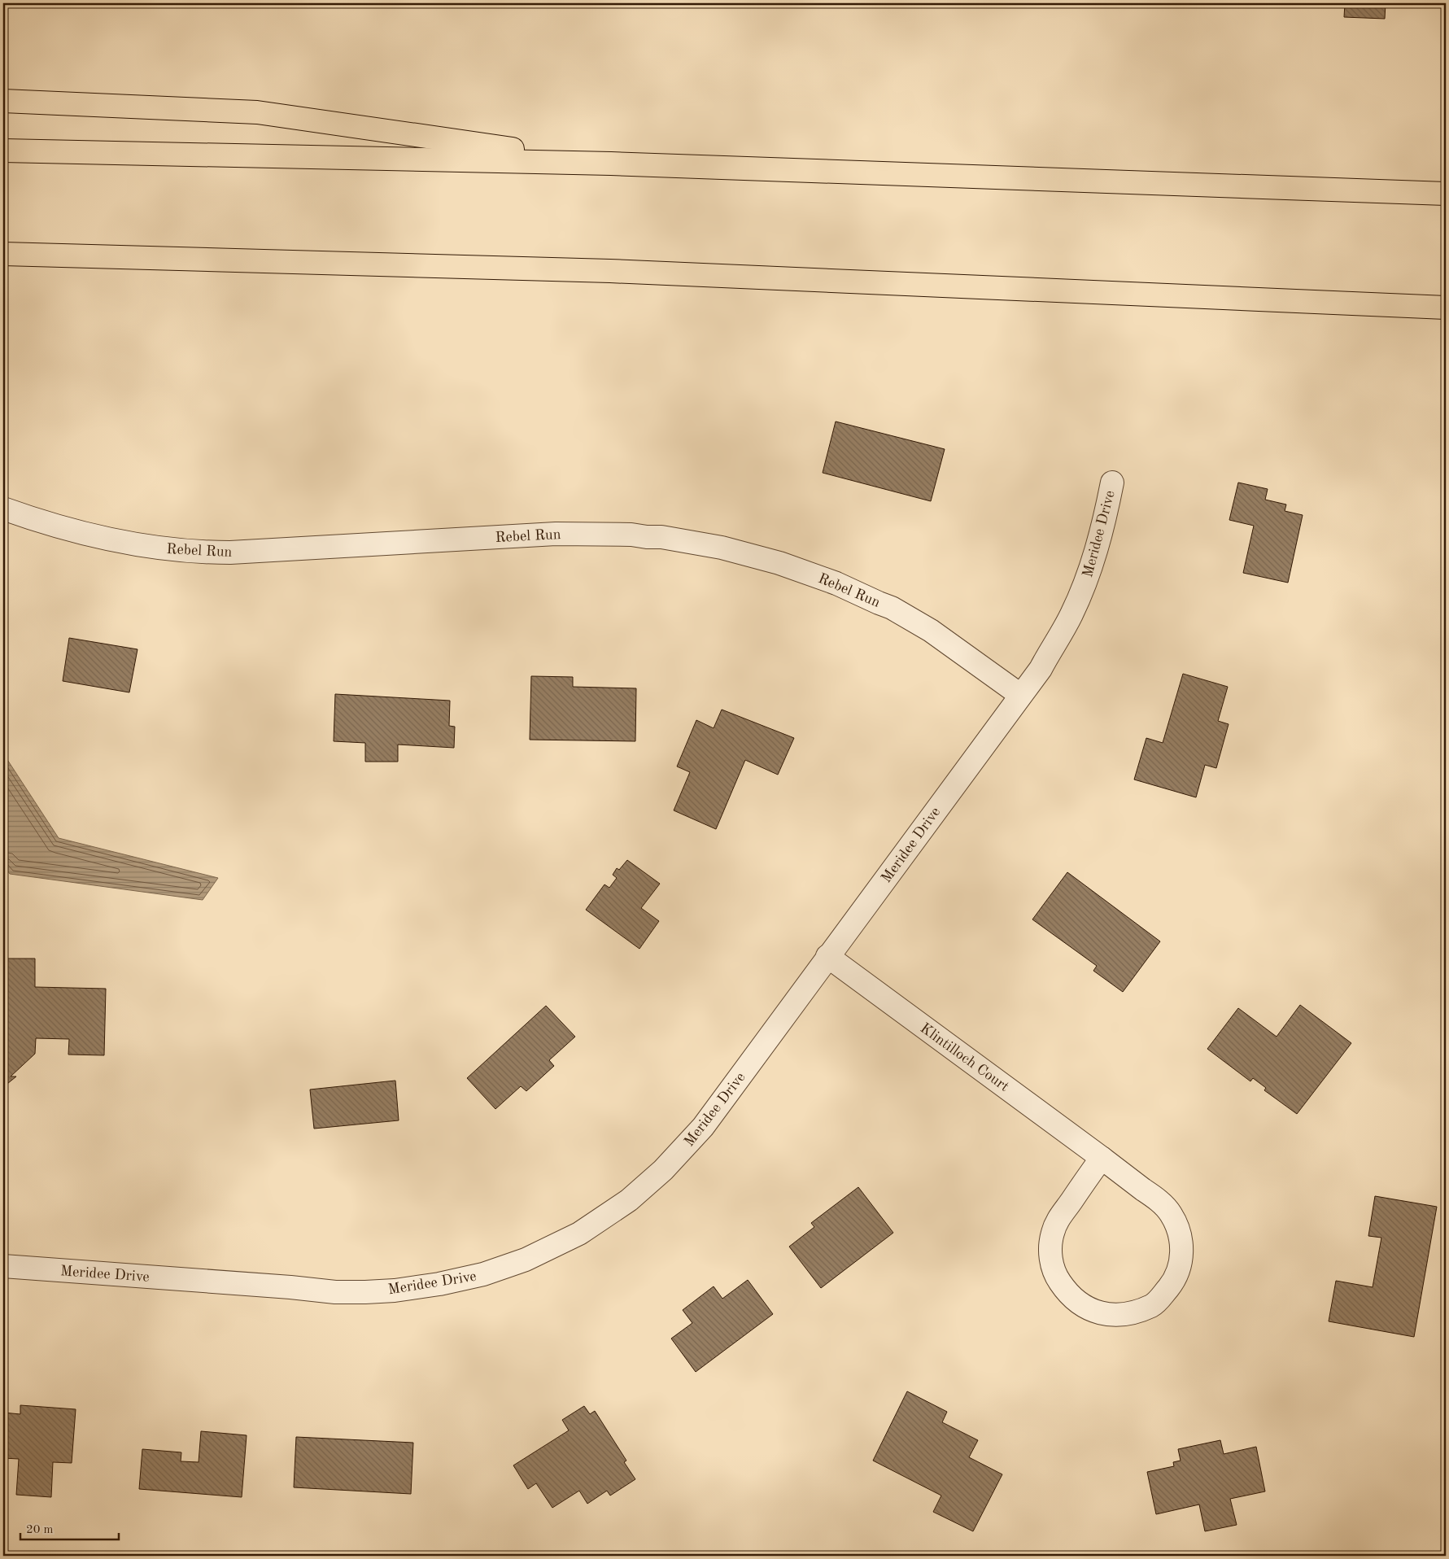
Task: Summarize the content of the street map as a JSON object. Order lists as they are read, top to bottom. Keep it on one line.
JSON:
{"streets":{"street":["Meridee Drive","Rebel Run","Klintilloch Court"]},"crossings":[["Meridee Drive","Rebel Run"],["Meridee Drive","Klintilloch Court"]],"scale_bar":"20 m"}
